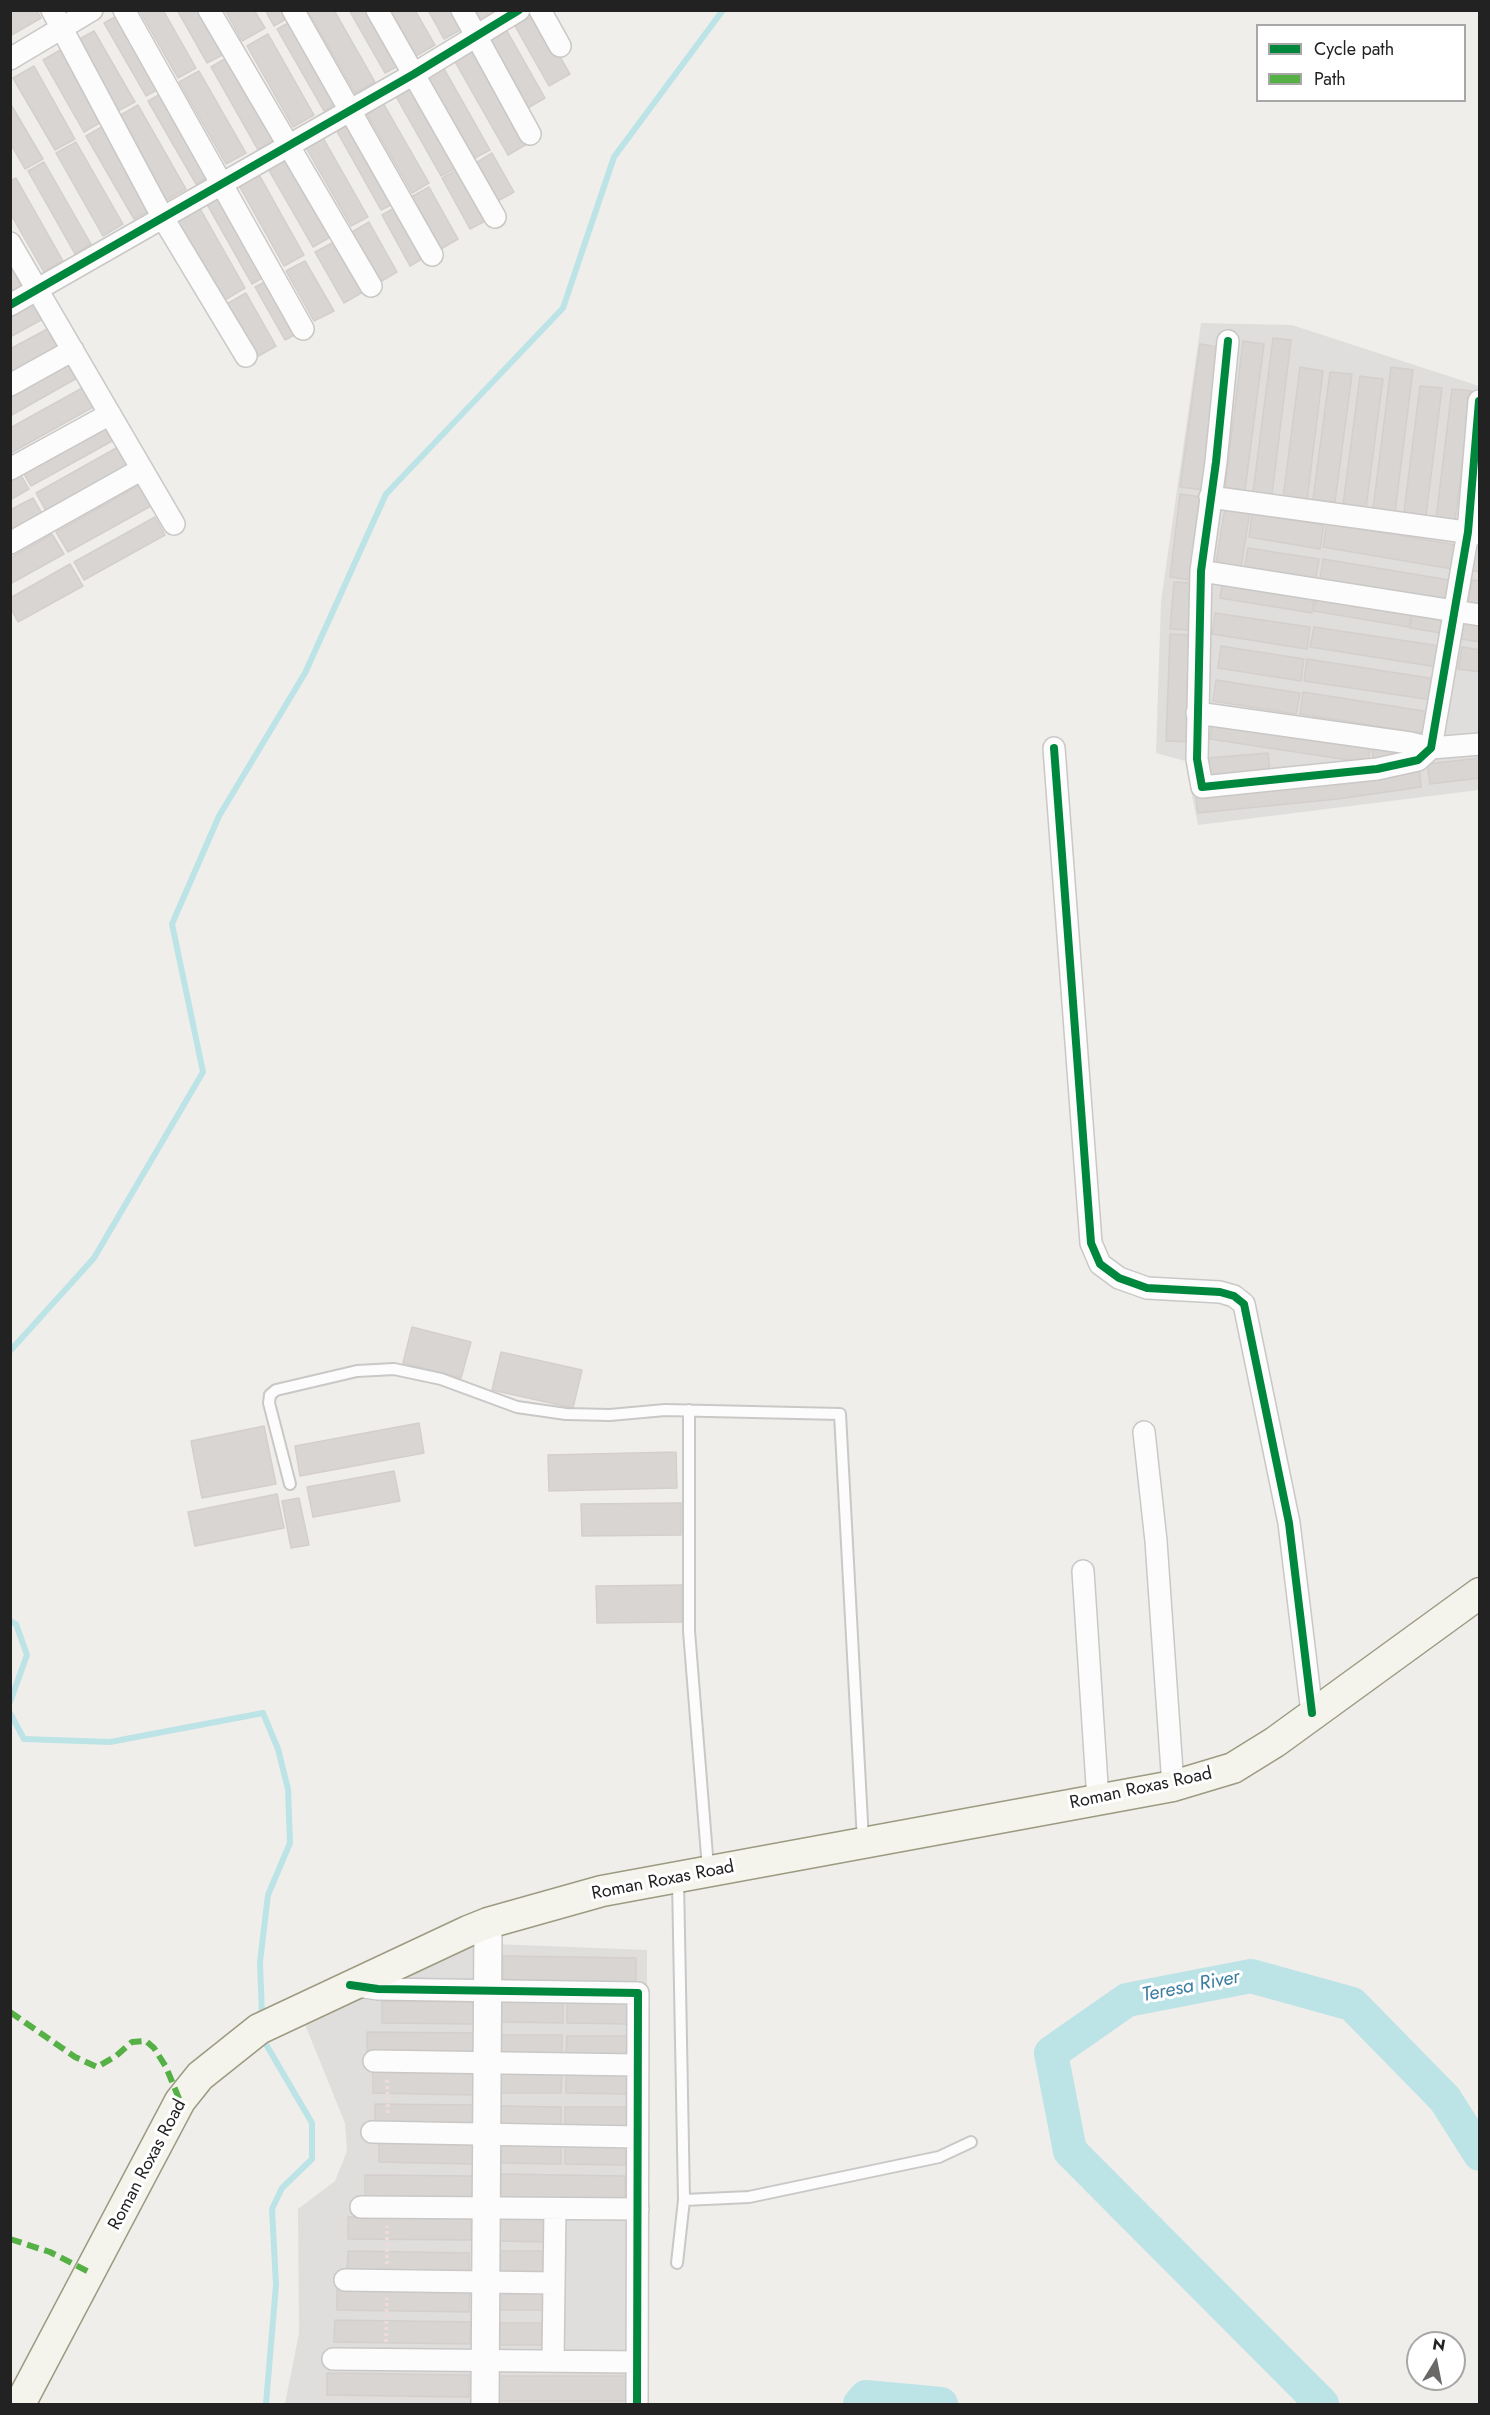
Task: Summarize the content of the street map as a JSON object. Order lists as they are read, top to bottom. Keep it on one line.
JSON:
{"streets":{"main road":["Roman Roxas Road"]},"water":["Teresa River"],"legend":["Cycle path","Path"],"north":"top"}
